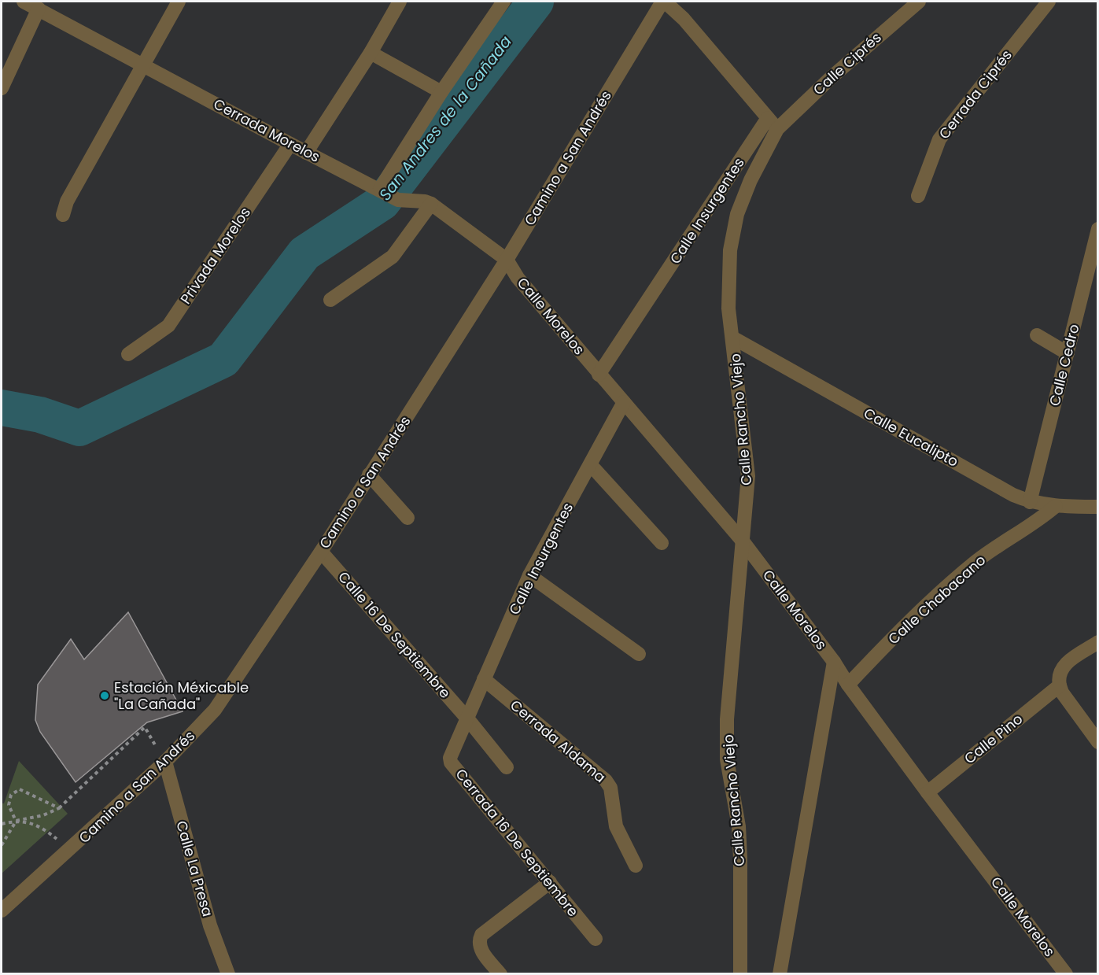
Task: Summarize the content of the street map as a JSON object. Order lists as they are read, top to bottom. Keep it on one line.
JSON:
{"streets":{"street":["Calle Ciprés","Cerrada Ciprés","Cerrada Morelos","Camino a San Andrés","Calle Insurgentes","Privada Morelos","Calle Morelos","Calle Cedro","Calle Rancho Viejo","Calle Eucalipto","Calle Chabacano","Calle 16 De Septiembre","Calle Pino","Cerrada Aldama","Cerrada 16 De Septiembre","Calle La Presa"]},"crossings":[["Calle Ciprés","Calle Insurgentes"],["Calle Ciprés","Calle Rancho Viejo"],["Cerrada Morelos","Camino a San Andrés"],["Cerrada Morelos","Privada Morelos"],["Cerrada Morelos","Calle Morelos"],["Camino a San Andrés","Calle Morelos"],["Camino a San Andrés","Calle 16 De Septiembre"],["Camino a San Andrés","Calle La Presa"],["Calle Insurgentes","Calle Morelos"],["Calle Insurgentes","Calle Rancho Viejo"],["Calle Insurgentes","Calle 16 De Septiembre"],["Calle Insurgentes","Cerrada Aldama"],["Calle Insurgentes","Cerrada 16 De Septiembre"],["Calle Morelos","Calle Rancho Viejo"],["Calle Morelos","Calle Chabacano"],["Calle Morelos","Calle Pino"],["Calle Cedro","Calle Eucalipto"],["Calle Rancho Viejo","Calle Eucalipto"],["Calle Eucalipto","Calle Chabacano"],["Calle 16 De Septiembre","Cerrada 16 De Septiembre"]],"water":["San Andres de la Cañada"],"places":["Estación Méxicable \"La Cañada\""]}
